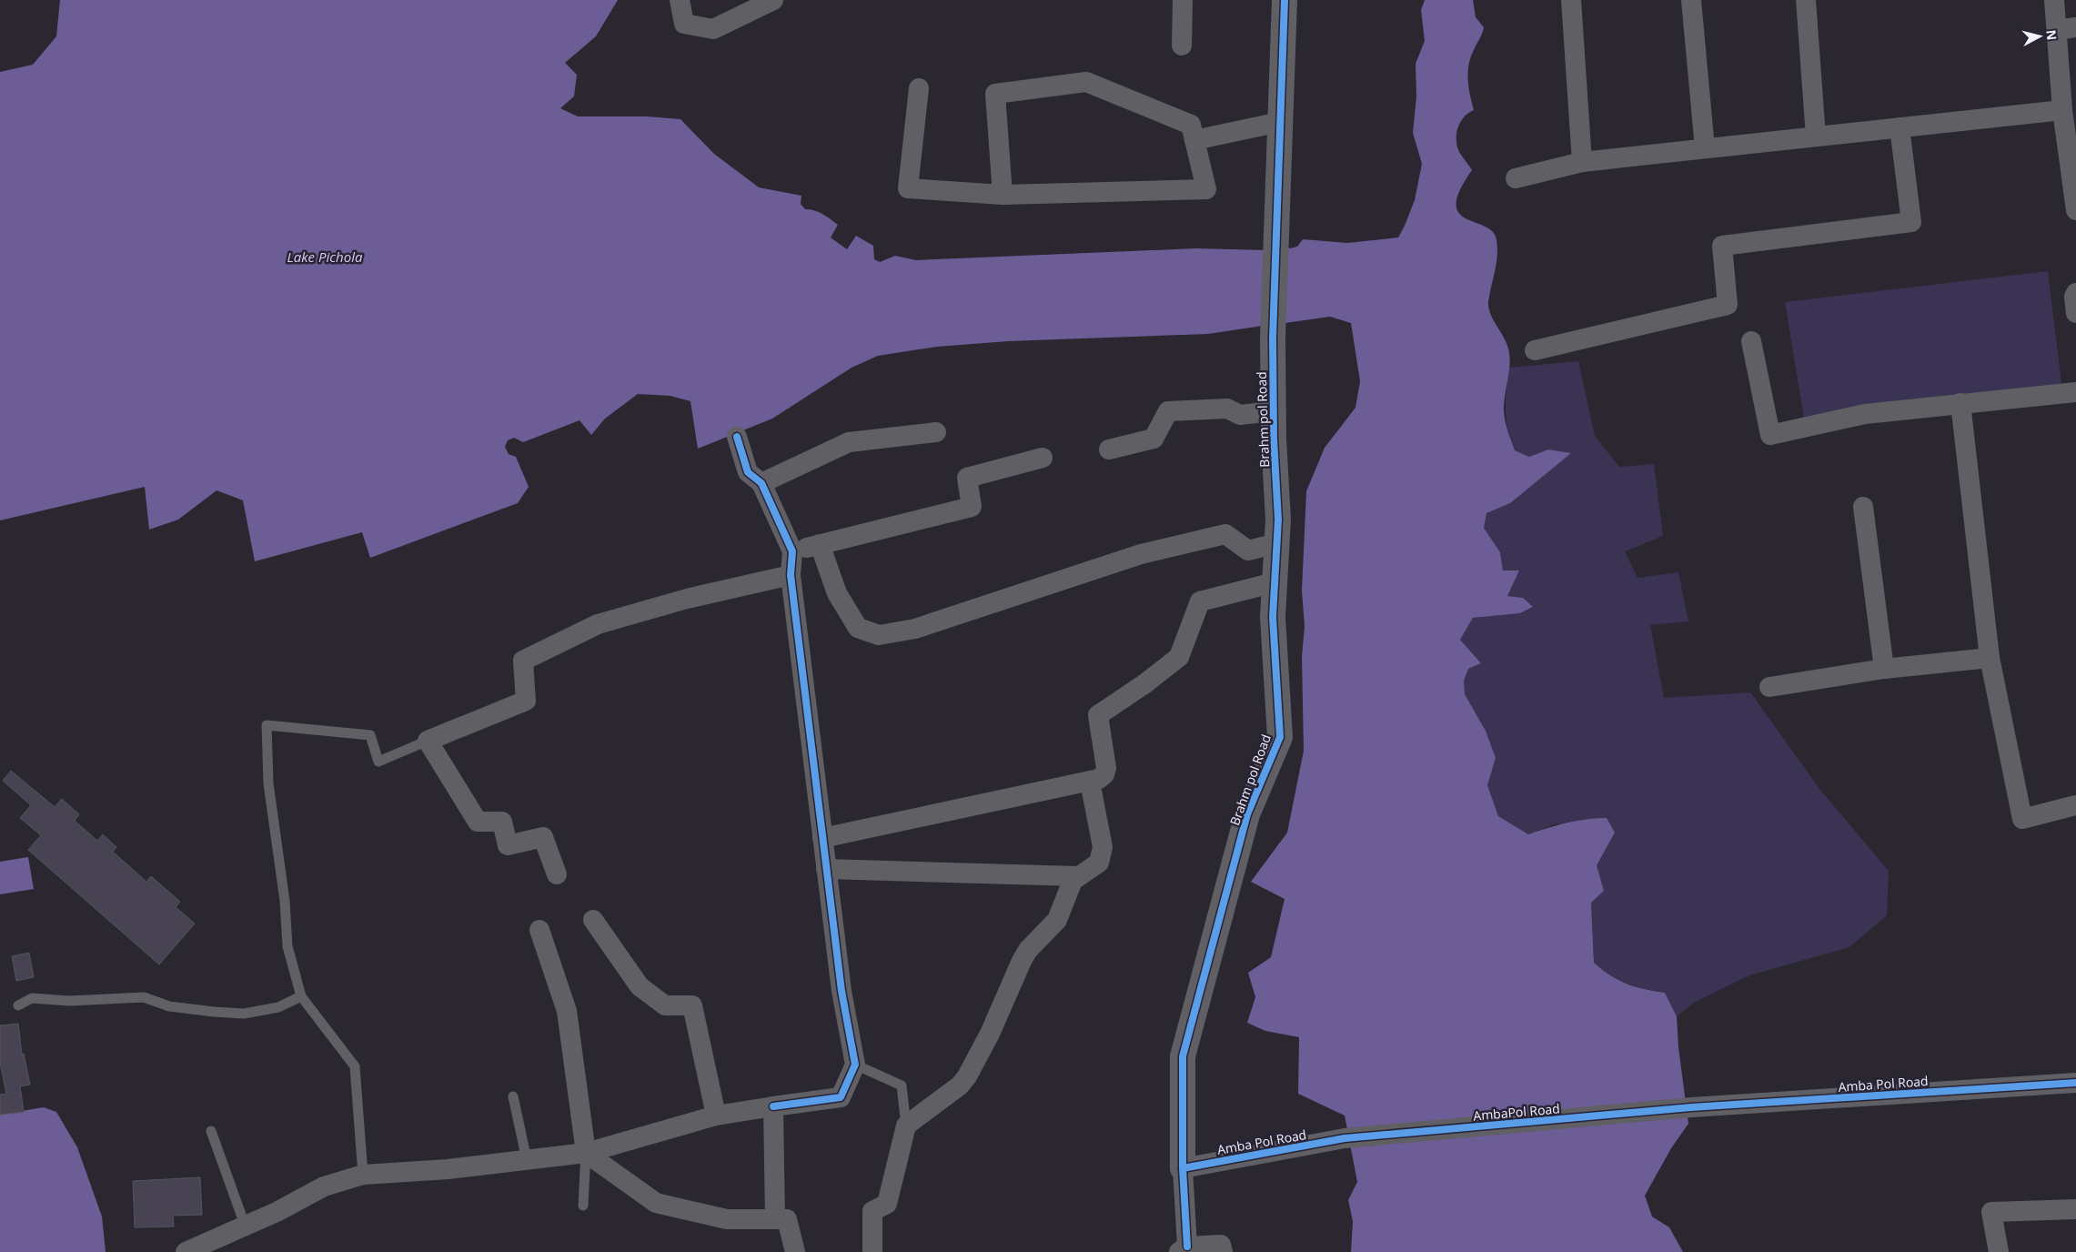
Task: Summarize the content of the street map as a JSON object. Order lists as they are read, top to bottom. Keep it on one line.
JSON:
{"streets":{"street":["Brahm pol Road","Amba Pol Road","AmbaPol Road"]},"crossings":[["Brahm pol Road","Amba Pol Road"],["Amba Pol Road","AmbaPol Road"]],"water":["Lake Pichola"],"north":"right"}
